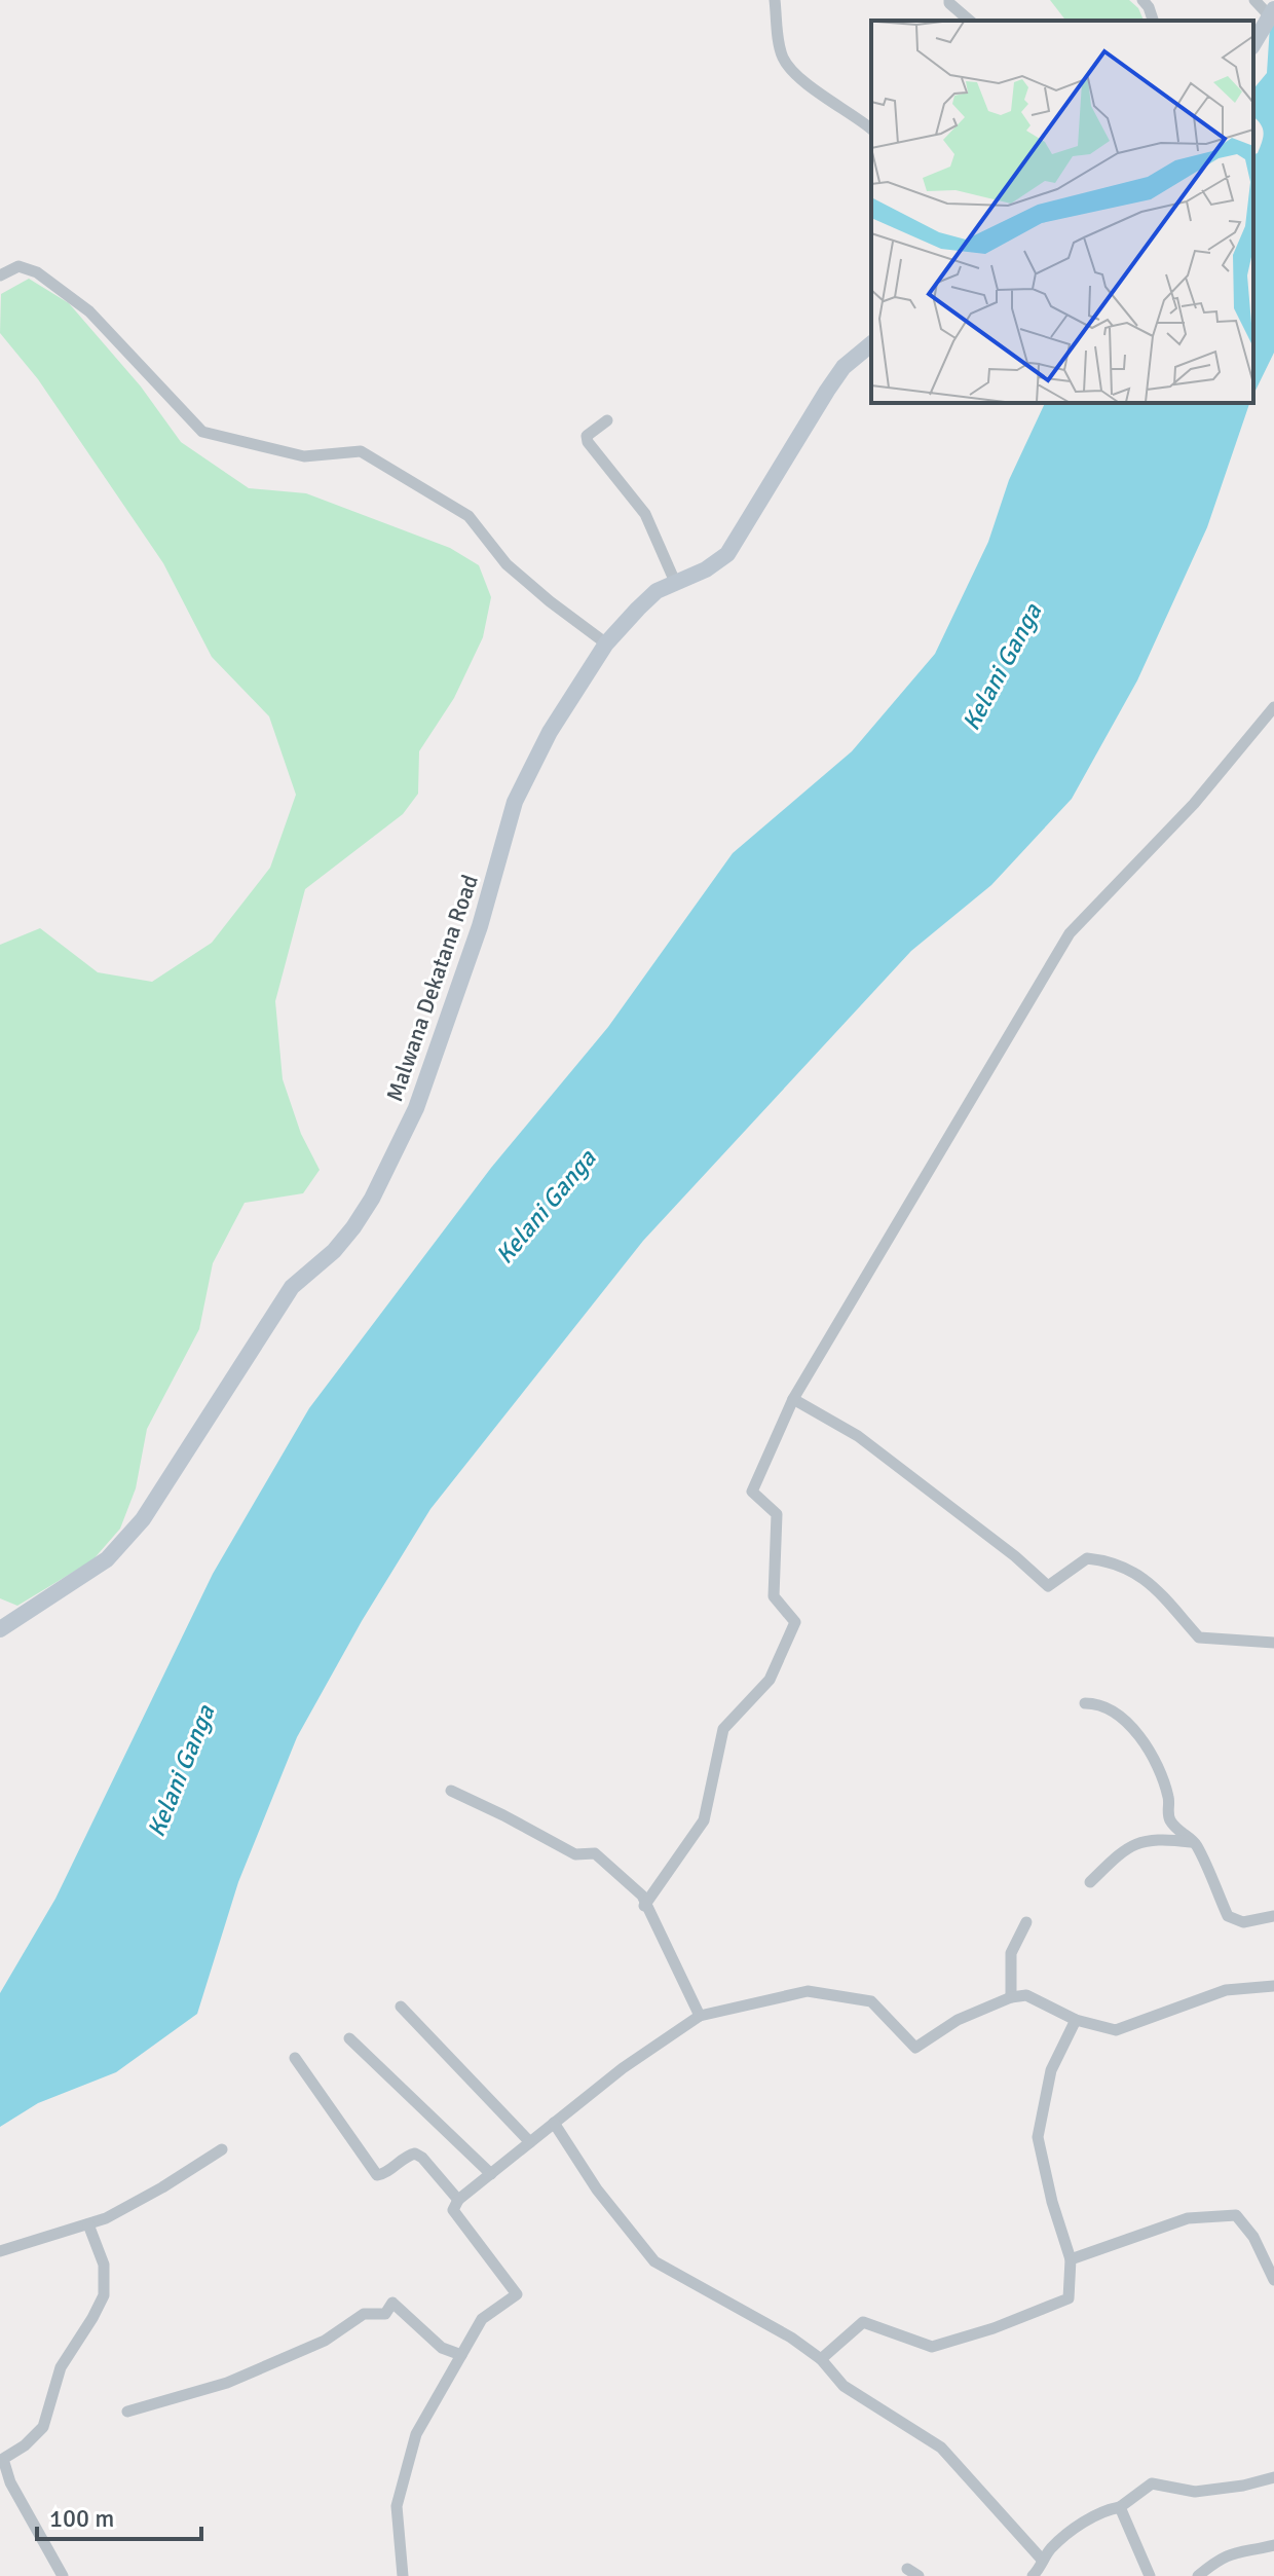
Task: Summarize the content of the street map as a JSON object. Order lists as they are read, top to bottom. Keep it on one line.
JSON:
{"streets":{"main road":["Malwana Dekatana Road"]},"water":["Kelani Ganga"],"scale_bar":"100 m"}
